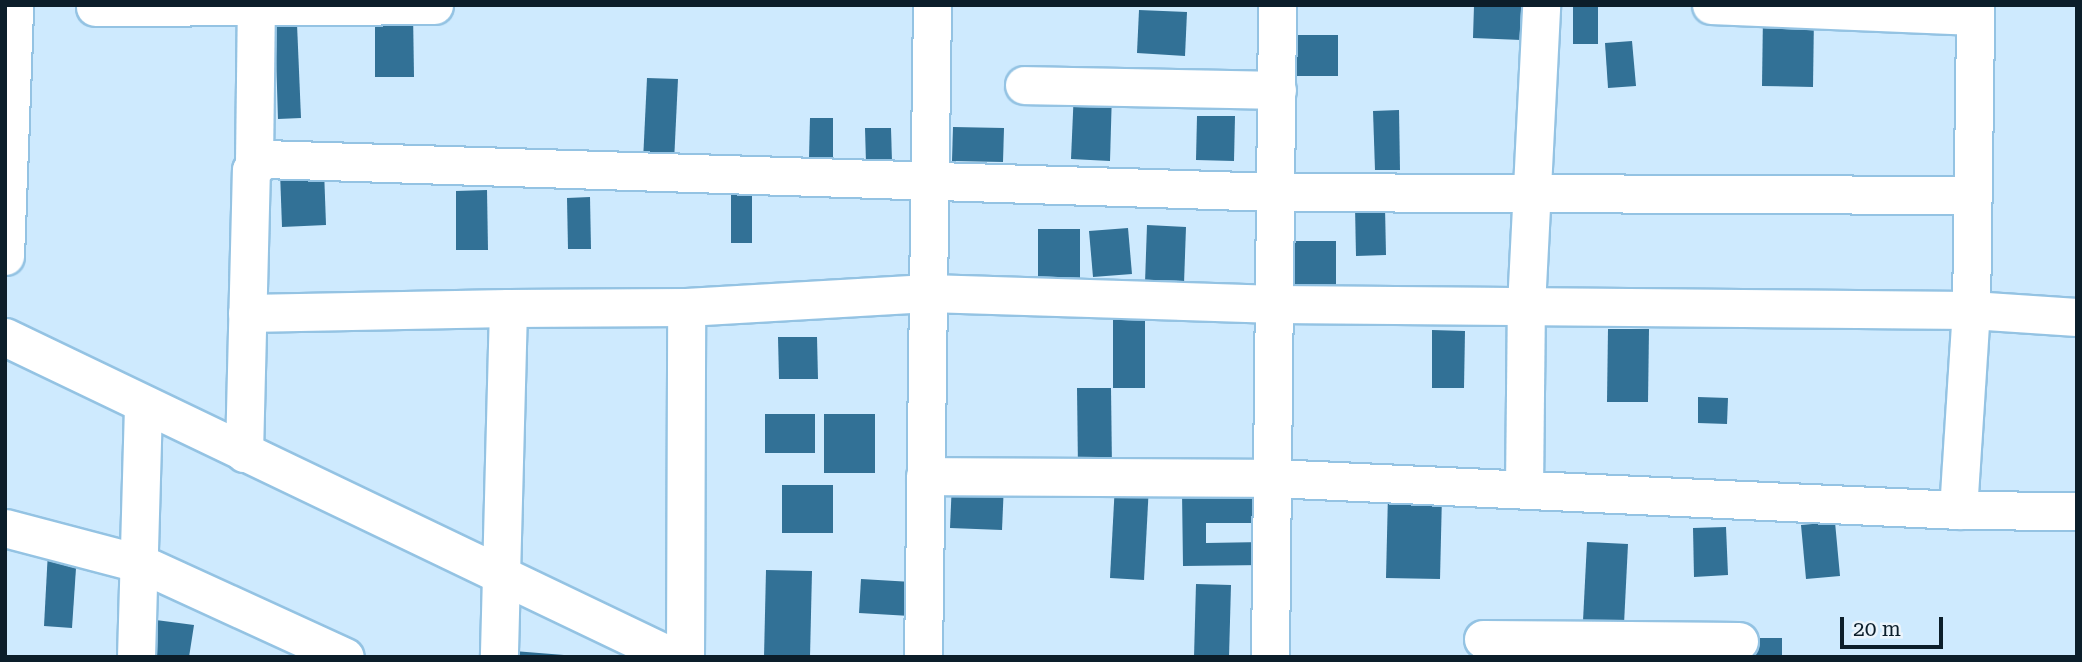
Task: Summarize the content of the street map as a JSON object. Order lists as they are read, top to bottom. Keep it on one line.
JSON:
{"scale_bar":"20 m"}
